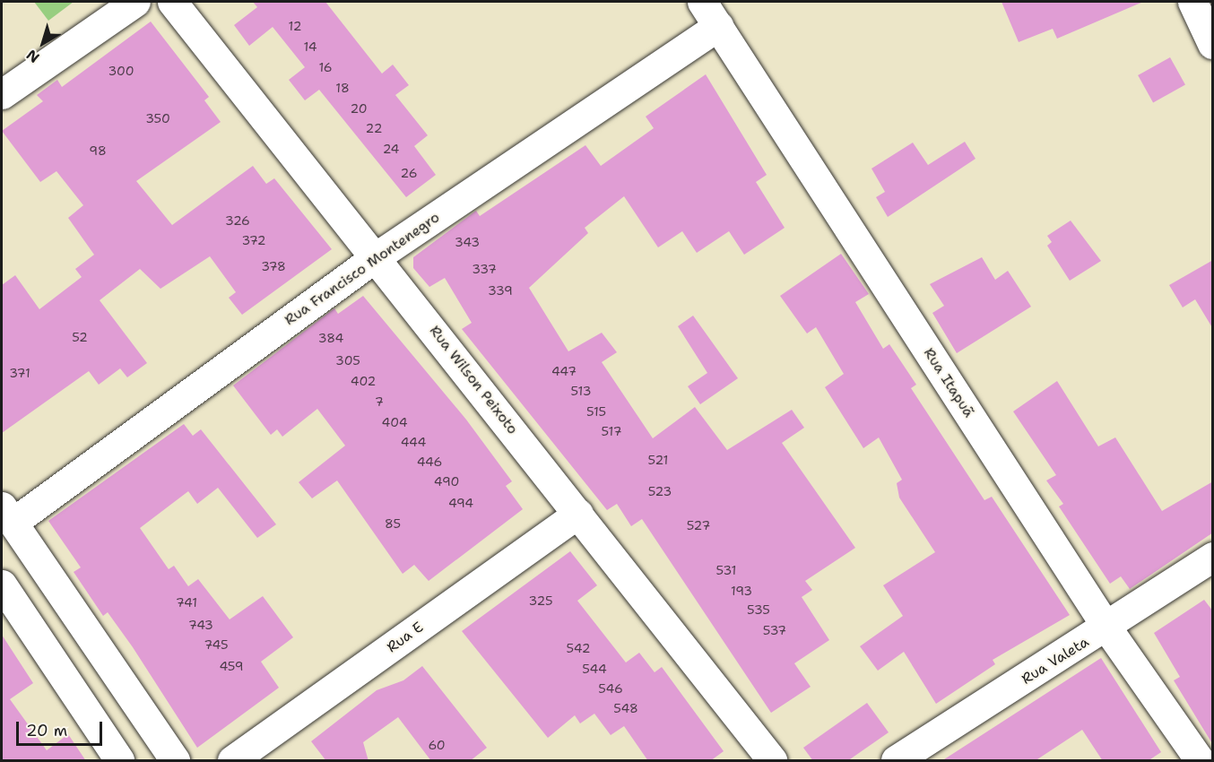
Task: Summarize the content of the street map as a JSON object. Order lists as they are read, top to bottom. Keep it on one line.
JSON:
{"streets":{"street":["Rua Francisco Montenegro","Rua Wilson Peixoto","Rua Itapuã","Rua E","Rua Valeta"]},"crossings":[["Rua Francisco Montenegro","Rua Wilson Peixoto"],["Rua Francisco Montenegro","Rua Itapuã"],["Rua Wilson Peixoto","Rua E"],["Rua Itapuã","Rua Valeta"]],"house_numbers":["12","14","16","300","18","20","350","22","24","98","26","326","372","343","378","337","339","52","384","305","447","371","402","513","7","515","404","517","444","521","446","490","523","494","85","527","531","193","325","741","535","743","537","745","542","459","544","546","548","60"],"scale_bar":"20 m","north":"bottom left"}
